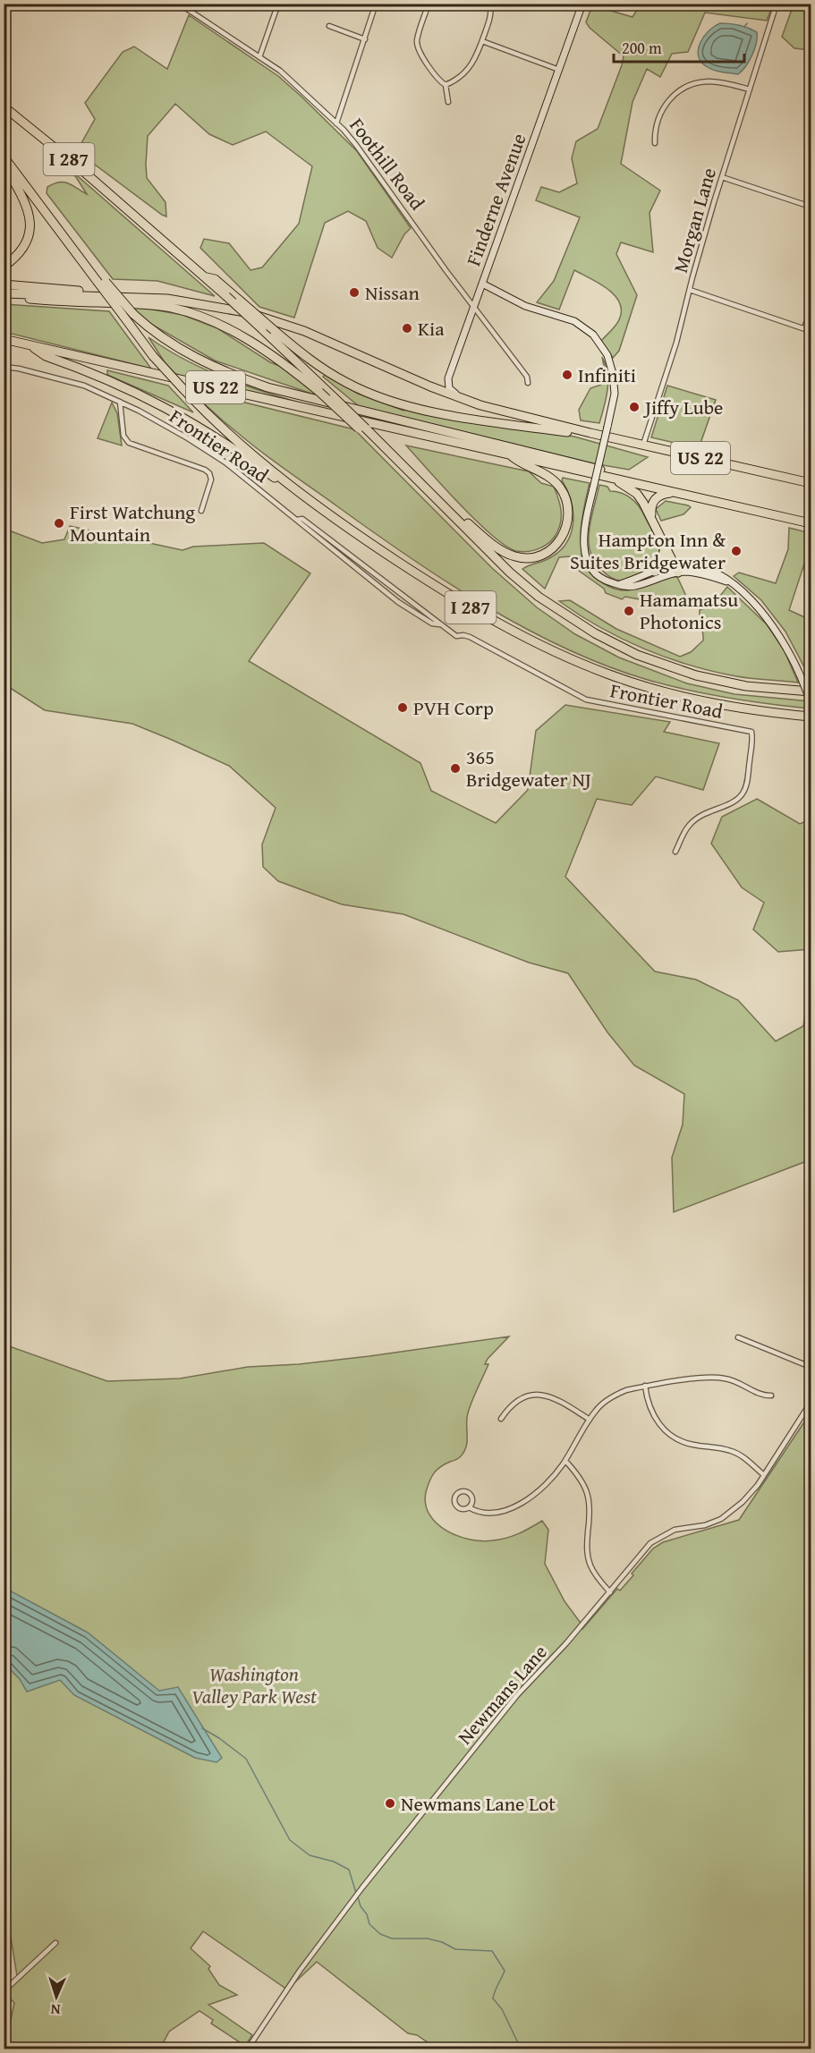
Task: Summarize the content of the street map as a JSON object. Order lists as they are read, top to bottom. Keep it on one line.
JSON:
{"streets":{"highway":["I 287","US 22"],"street":["Foothill Road","Finderne Avenue","Morgan Lane","Frontier Road","Newmans Lane"]},"crossings":[["Foothill Road","Finderne Avenue"],["Morgan Lane","US 22"]],"parks":["Washington Valley Park West"],"places":["Nissan","Kia","Infiniti","Jiffy Lube","First Watchung Mountain","Hampton Inn & Suites Bridgewater","Hamamatsu Photonics","PVH Corp","365 Bridgewater NJ","Newmans Lane Lot"],"scale_bar":"200 m","north":"bottom"}
